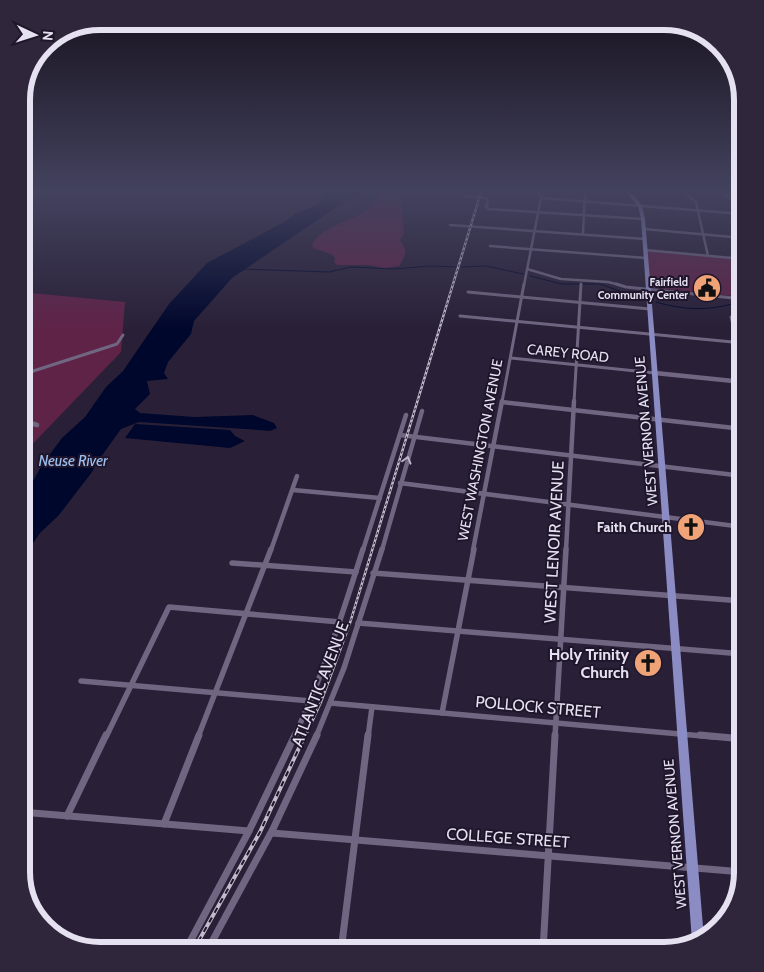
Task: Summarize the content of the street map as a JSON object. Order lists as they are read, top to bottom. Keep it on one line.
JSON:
{"streets":{"main road":["WEST VERNON AVENUE"],"street":["CAREY ROAD","WEST WASHINGTON AVENUE","WEST LENOIR AVENUE","ATLANTIC AVENUE","POLLOCK STREET","COLLEGE STREET"]},"crossings":[["CAREY ROAD","WEST VERNON AVENUE"],["CAREY ROAD","WEST WASHINGTON AVENUE"],["CAREY ROAD","WEST LENOIR AVENUE"],["WEST VERNON AVENUE","POLLOCK STREET"],["WEST VERNON AVENUE","COLLEGE STREET"],["WEST WASHINGTON AVENUE","POLLOCK STREET"],["WEST LENOIR AVENUE","POLLOCK STREET"],["WEST LENOIR AVENUE","COLLEGE STREET"],["ATLANTIC AVENUE","POLLOCK STREET"],["ATLANTIC AVENUE","COLLEGE STREET"]],"water":["Neuse River"],"places":{"public building":["Fairfield Community Center"],"church":["Faith Church","Holy Trinity Church"]},"north":"right"}
